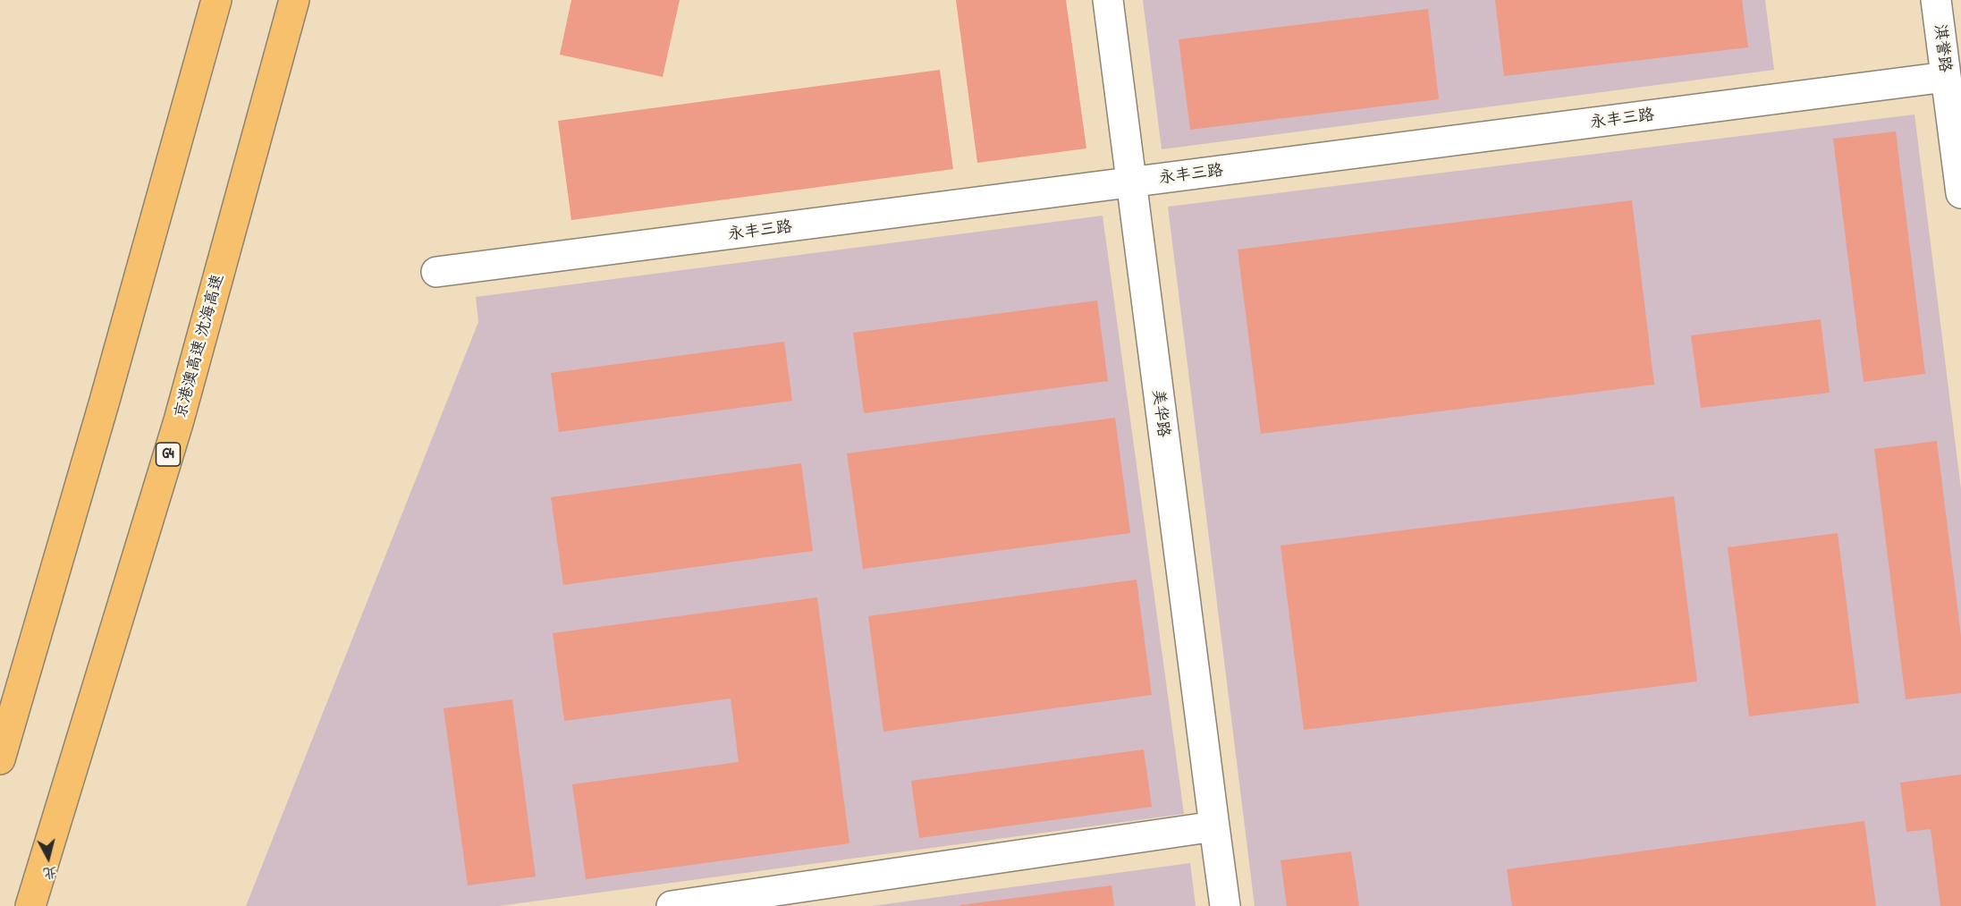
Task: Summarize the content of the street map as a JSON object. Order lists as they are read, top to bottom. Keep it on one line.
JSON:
{"streets":{"highway":["京港澳高速 沈海高速","G4"],"street":["淇誉路","永丰三路","美华路"]},"crossings":[["淇誉路","永丰三路"],["永丰三路","美华路"]],"north":"bottom"}
